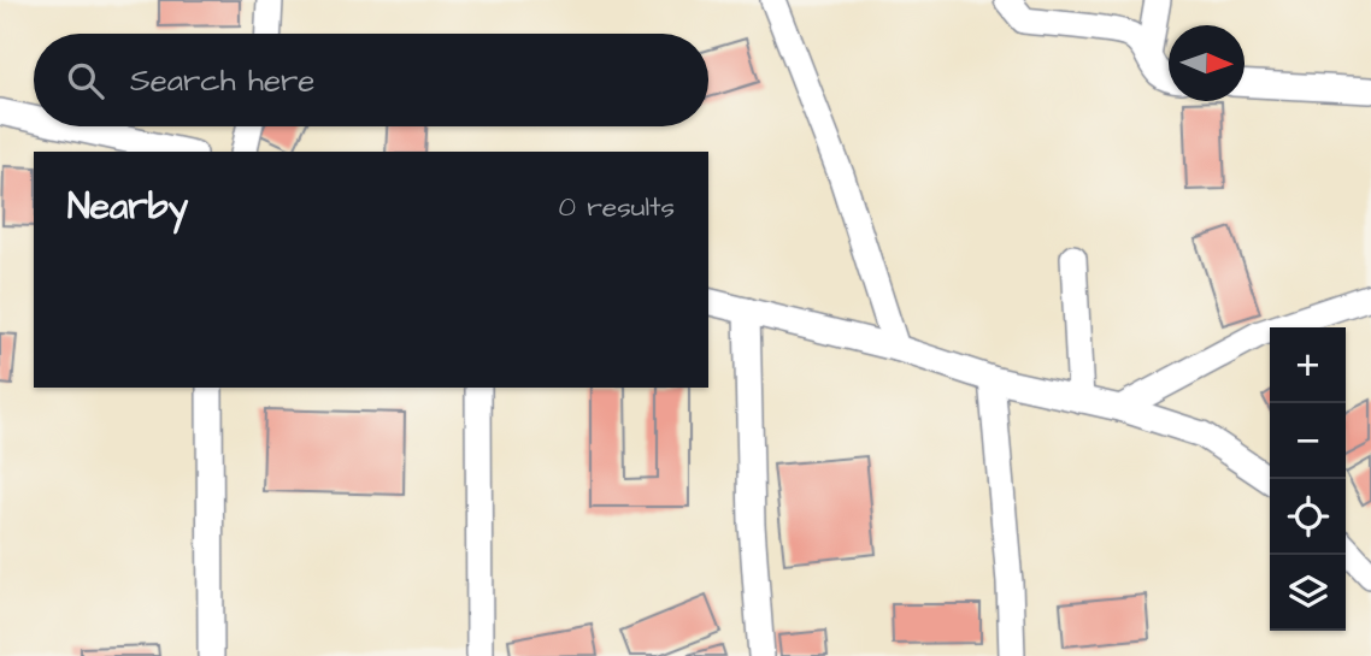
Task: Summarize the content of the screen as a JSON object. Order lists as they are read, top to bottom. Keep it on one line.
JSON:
{"north":"right","page":{"search":"Search here","heading":["Nearby","0 results"],"map_buttons":["+","−"]}}
